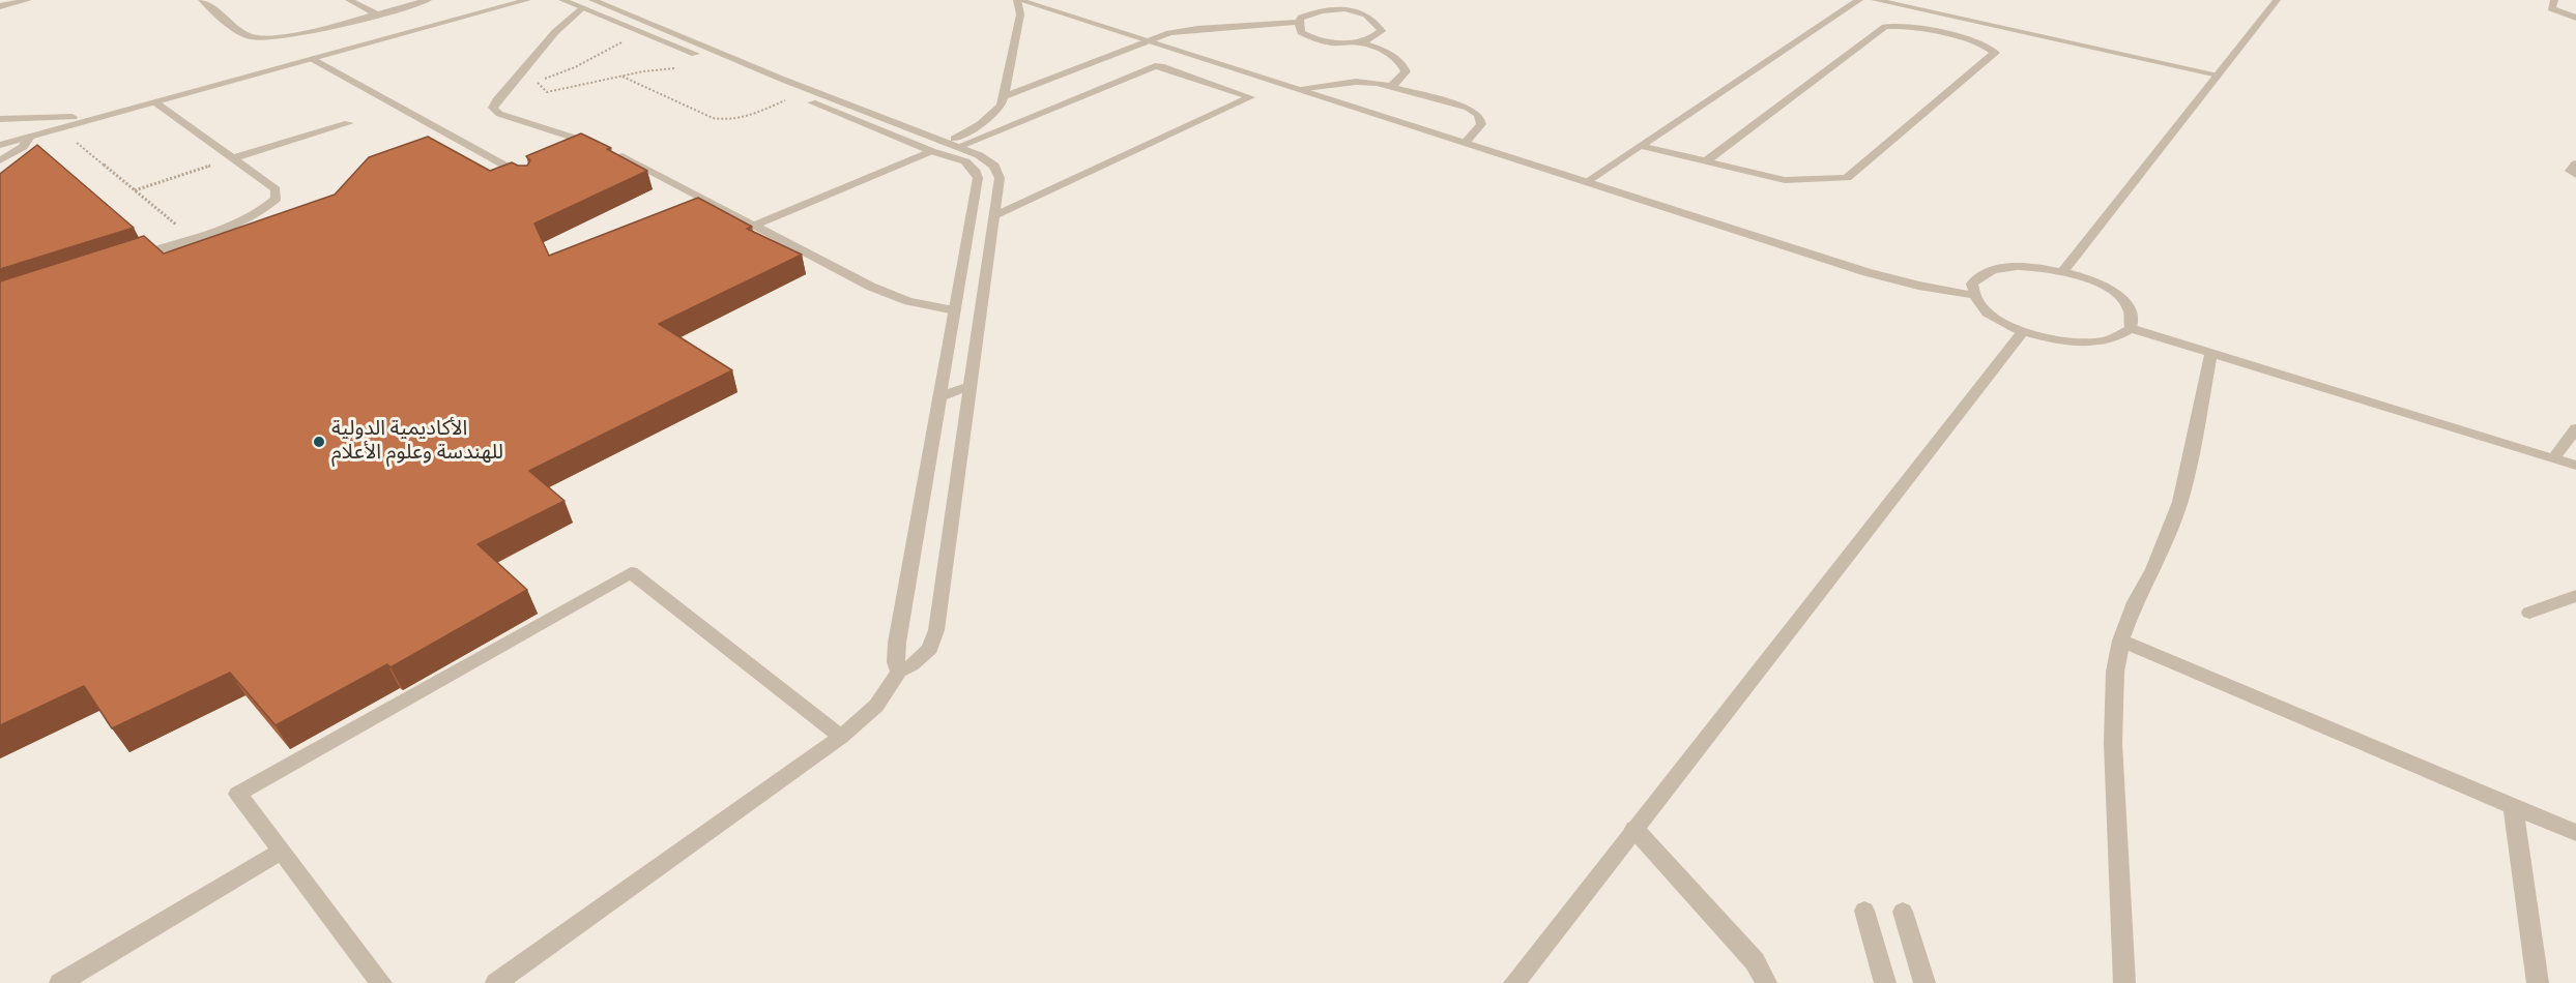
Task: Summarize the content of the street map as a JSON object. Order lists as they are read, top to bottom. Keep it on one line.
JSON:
{"places":["الأكاديمية الدولية للهندسة وعلوم الأعلام"]}
